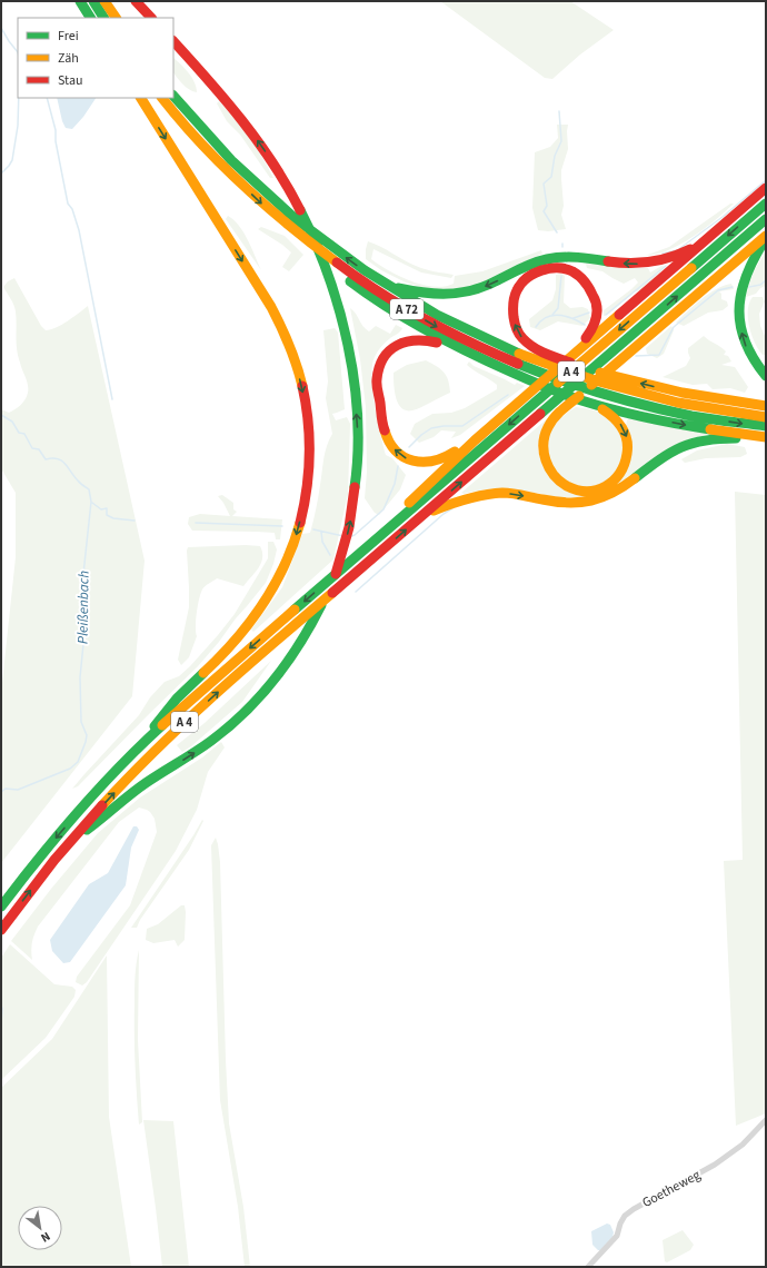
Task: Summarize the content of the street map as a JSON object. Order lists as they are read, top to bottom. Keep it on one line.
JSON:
{"streets":{"highway":["A 72","A 4"],"street":["Goetheweg"]},"water":["Pleißenbach"],"legend":["Frei","Zäh","Stau"],"north":"bottom right"}
